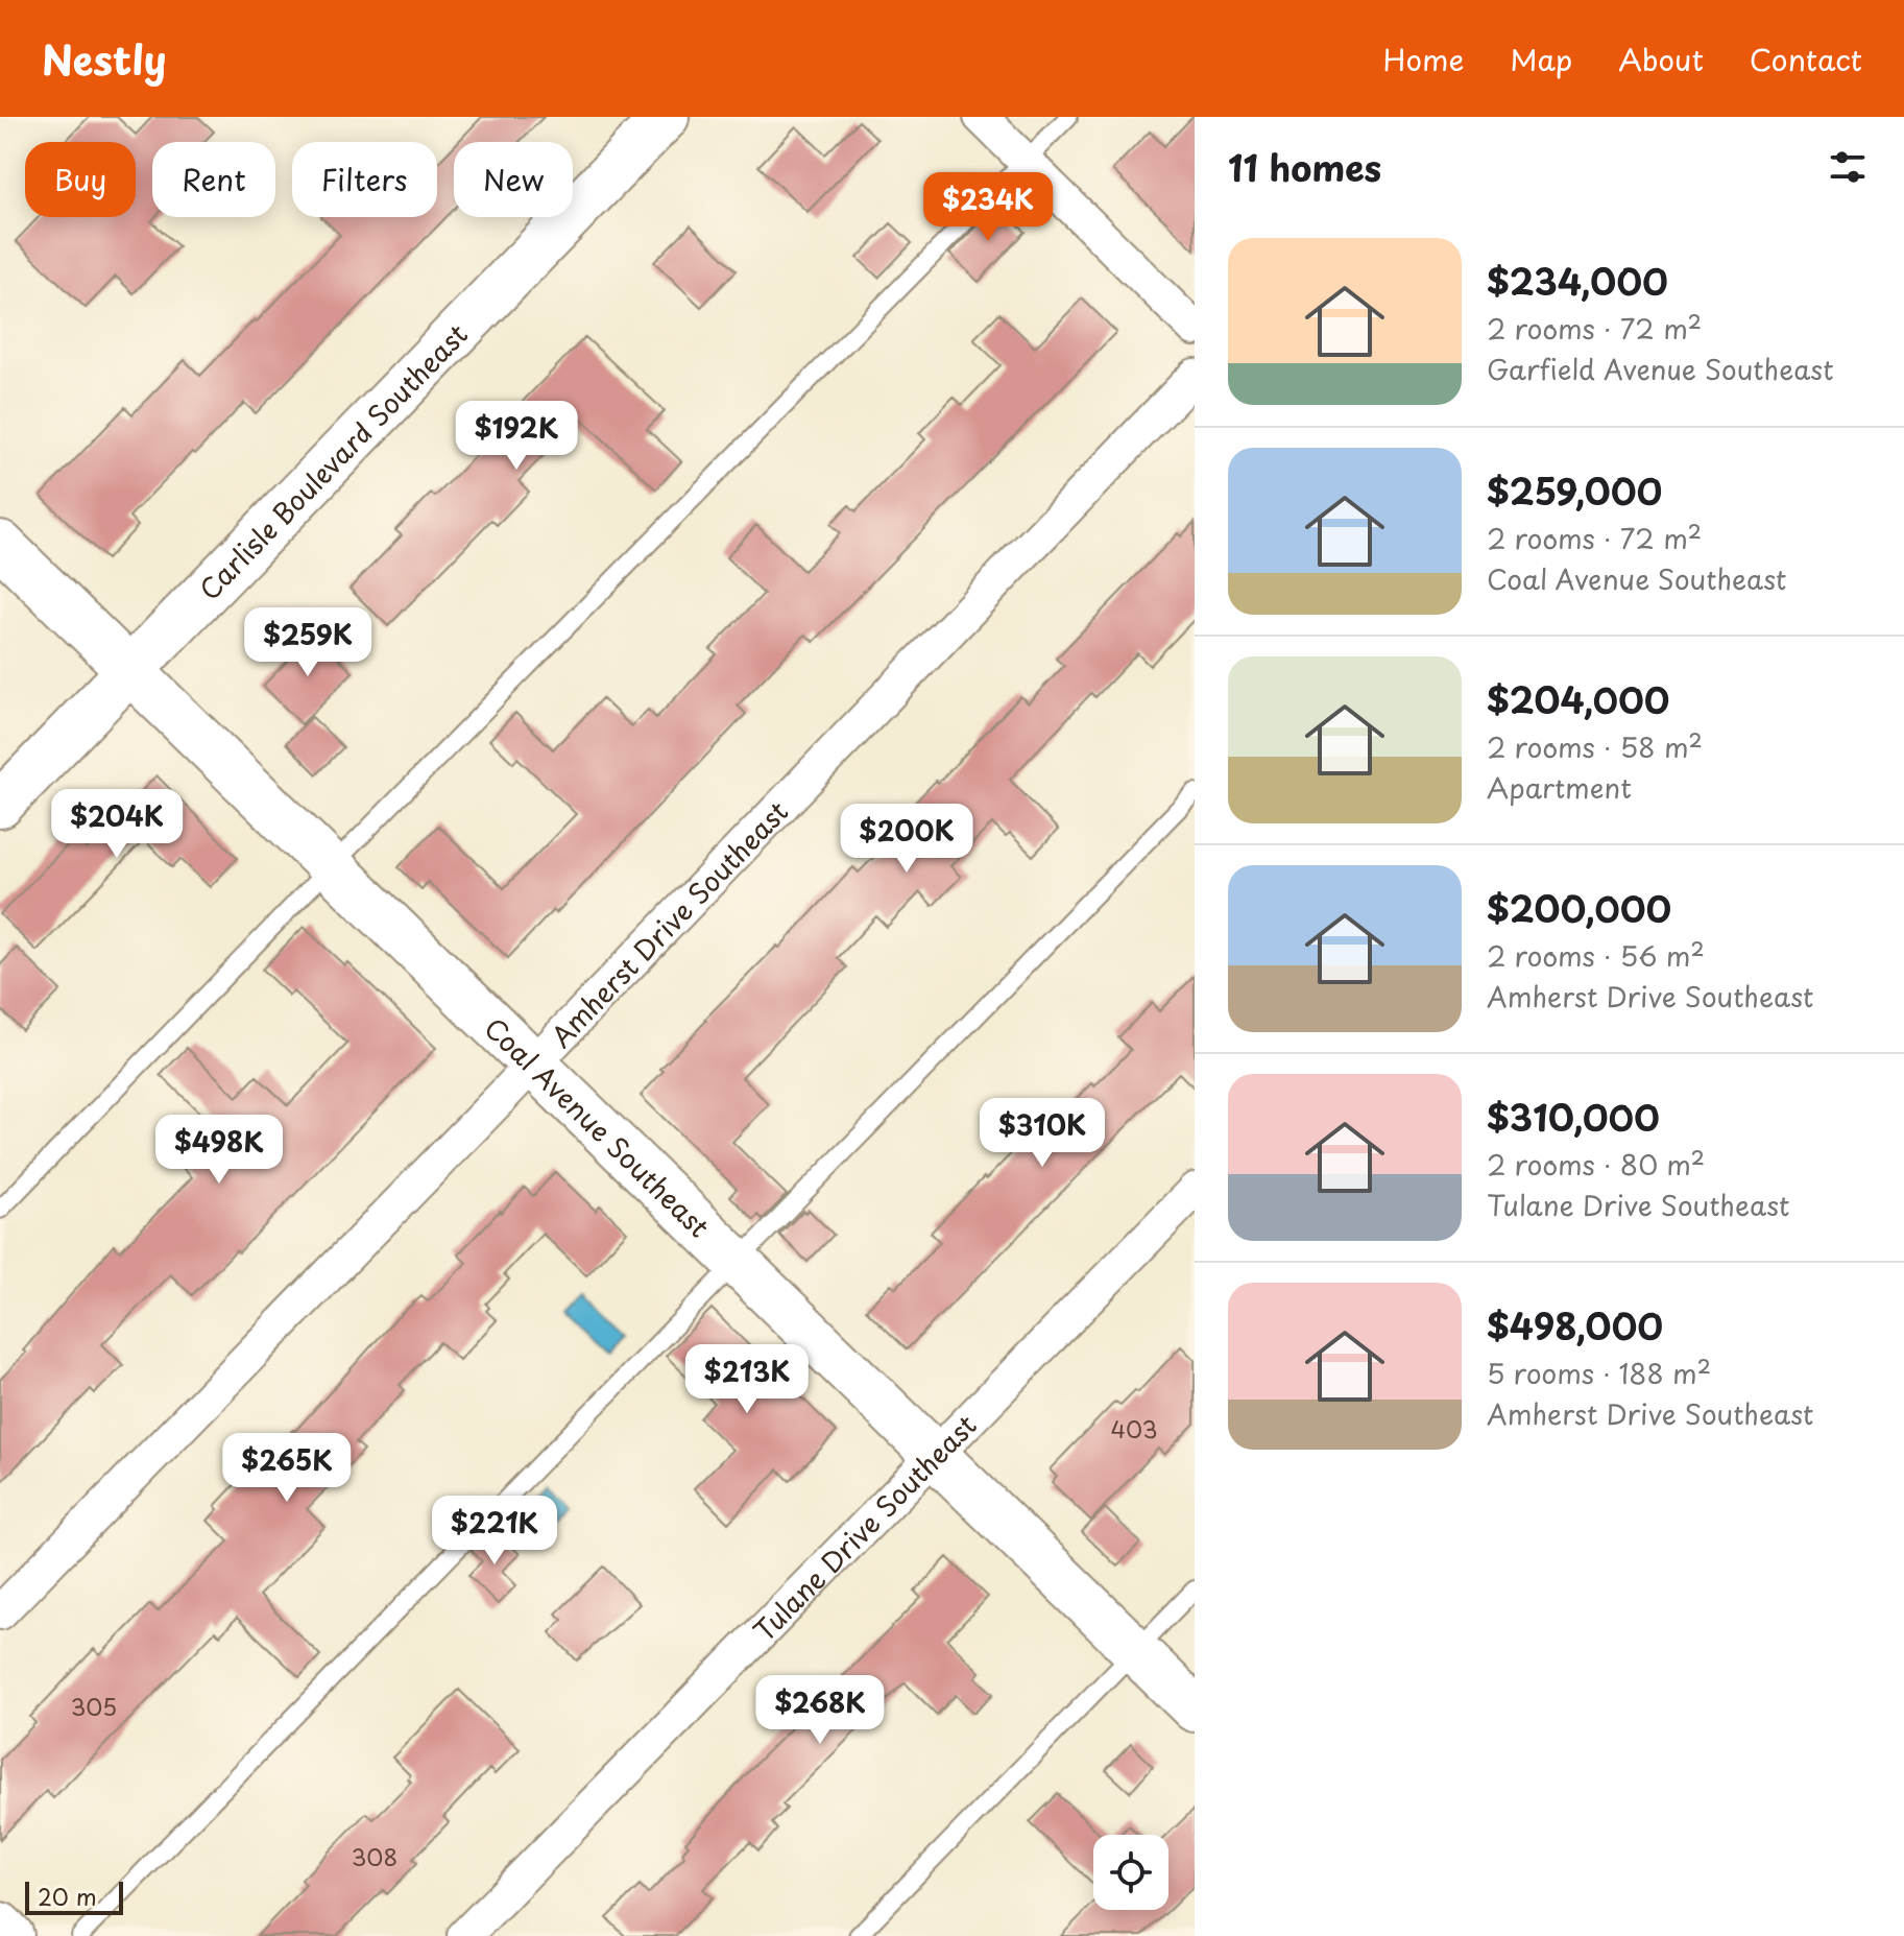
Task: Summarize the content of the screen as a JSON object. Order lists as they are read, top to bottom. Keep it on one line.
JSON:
{"streets":{"main road":["Carlisle Boulevard Southeast","Coal Avenue Southeast"],"street":["Amherst Drive Southeast","Tulane Drive Southeast"]},"crossings":[["Carlisle Boulevard Southeast","Coal Avenue Southeast"],["Amherst Drive Southeast","Coal Avenue Southeast"],["Coal Avenue Southeast","Tulane Drive Southeast"]],"house_numbers":["403","305","308"],"scale_bar":"20 m","page":{"header":"Nestly","nav":["Home","Map","About","Contact"],"heading":"11 homes","chip":["Buy","Rent","Filters","New"],"price":["$234K","$192K","$259K","$204K","$200K","$310K","$498K","$213K","$265K","$221K","$268K"],"list":[{"name":"$234,000","note":"2 rooms · 72 m² · Garfield Avenue Southeast"},{"name":"$259,000","note":"2 rooms · 72 m² · Coal Avenue Southeast"},{"name":"$204,000","note":"2 rooms · 58 m² · Apartment"},{"name":"$200,000","note":"2 rooms · 56 m² · Amherst Drive Southeast"},{"name":"$310,000","note":"2 rooms · 80 m² · Tulane Drive Southeast"},{"name":"$498,000","note":"5 rooms · 188 m² · Amherst Drive Southeast"}],"scale":"20 m"}}
